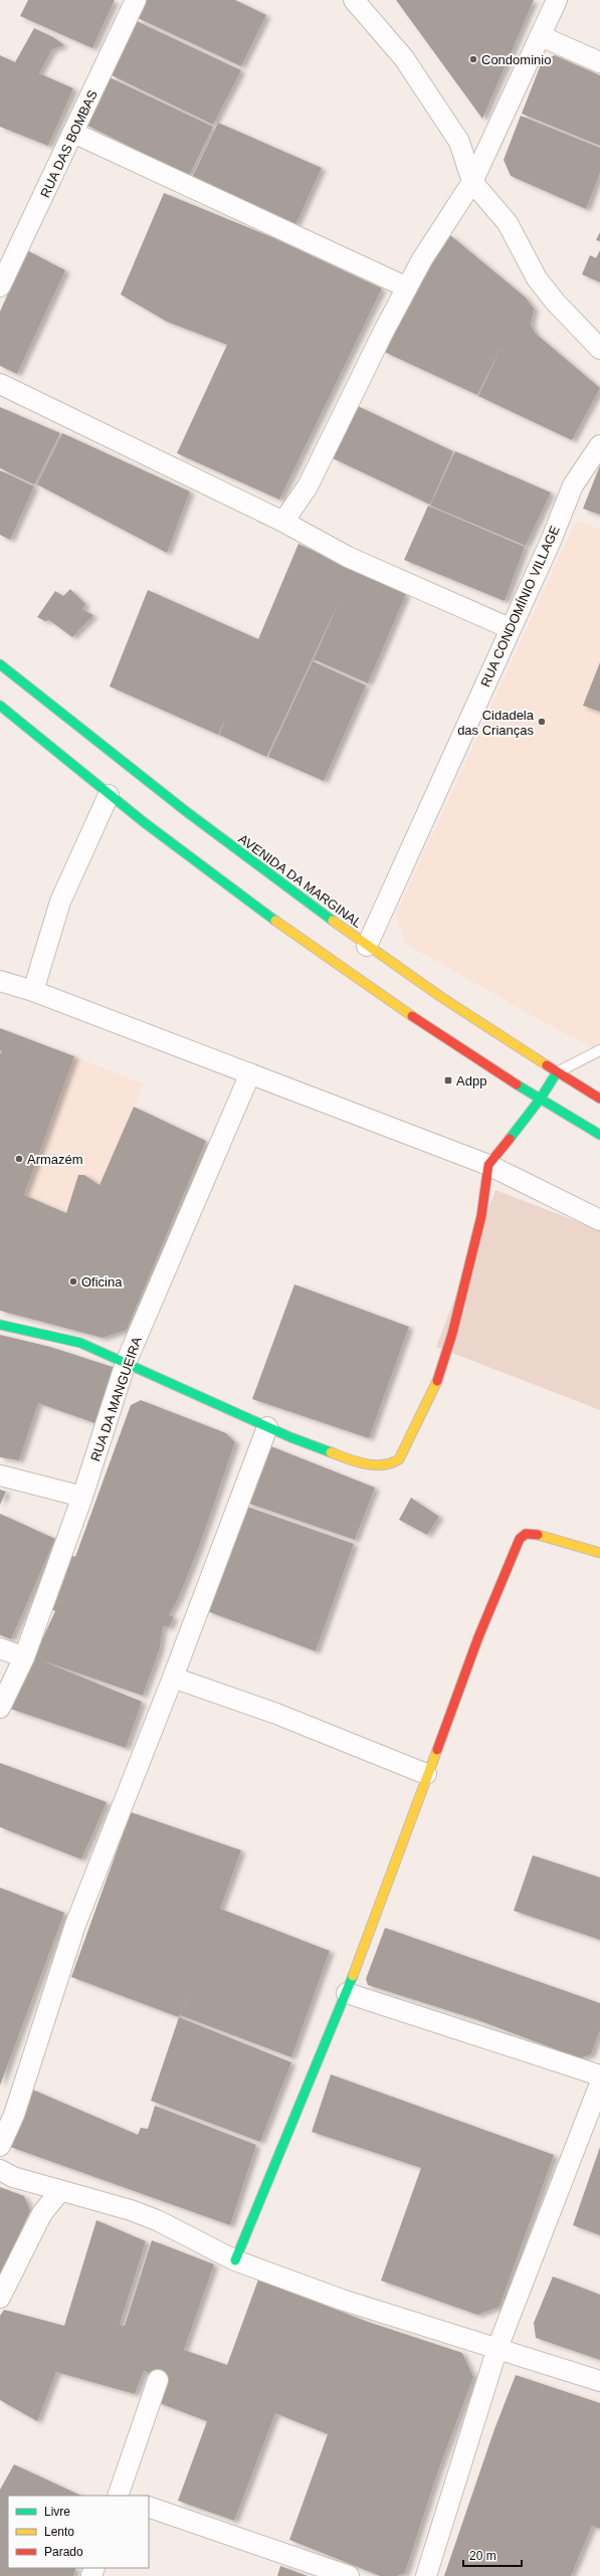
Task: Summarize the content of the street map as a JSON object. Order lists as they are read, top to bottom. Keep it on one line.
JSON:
{"streets":{"street":["RUA DAS BOMBAS","RUA CONDOMÍNIO VILLAGE","AVENIDA DA MARGINAL","RUA DA MANGUEIRA"]},"crossings":[["RUA CONDOMÍNIO VILLAGE","AVENIDA DA MARGINAL"]],"places":{"other":["Condominio","Cidadela das Crianças","Armazém","Oficina"],"transit":["Adpp"]},"legend":["Livre","Lento","Parado"],"scale_bar":"20 m"}
